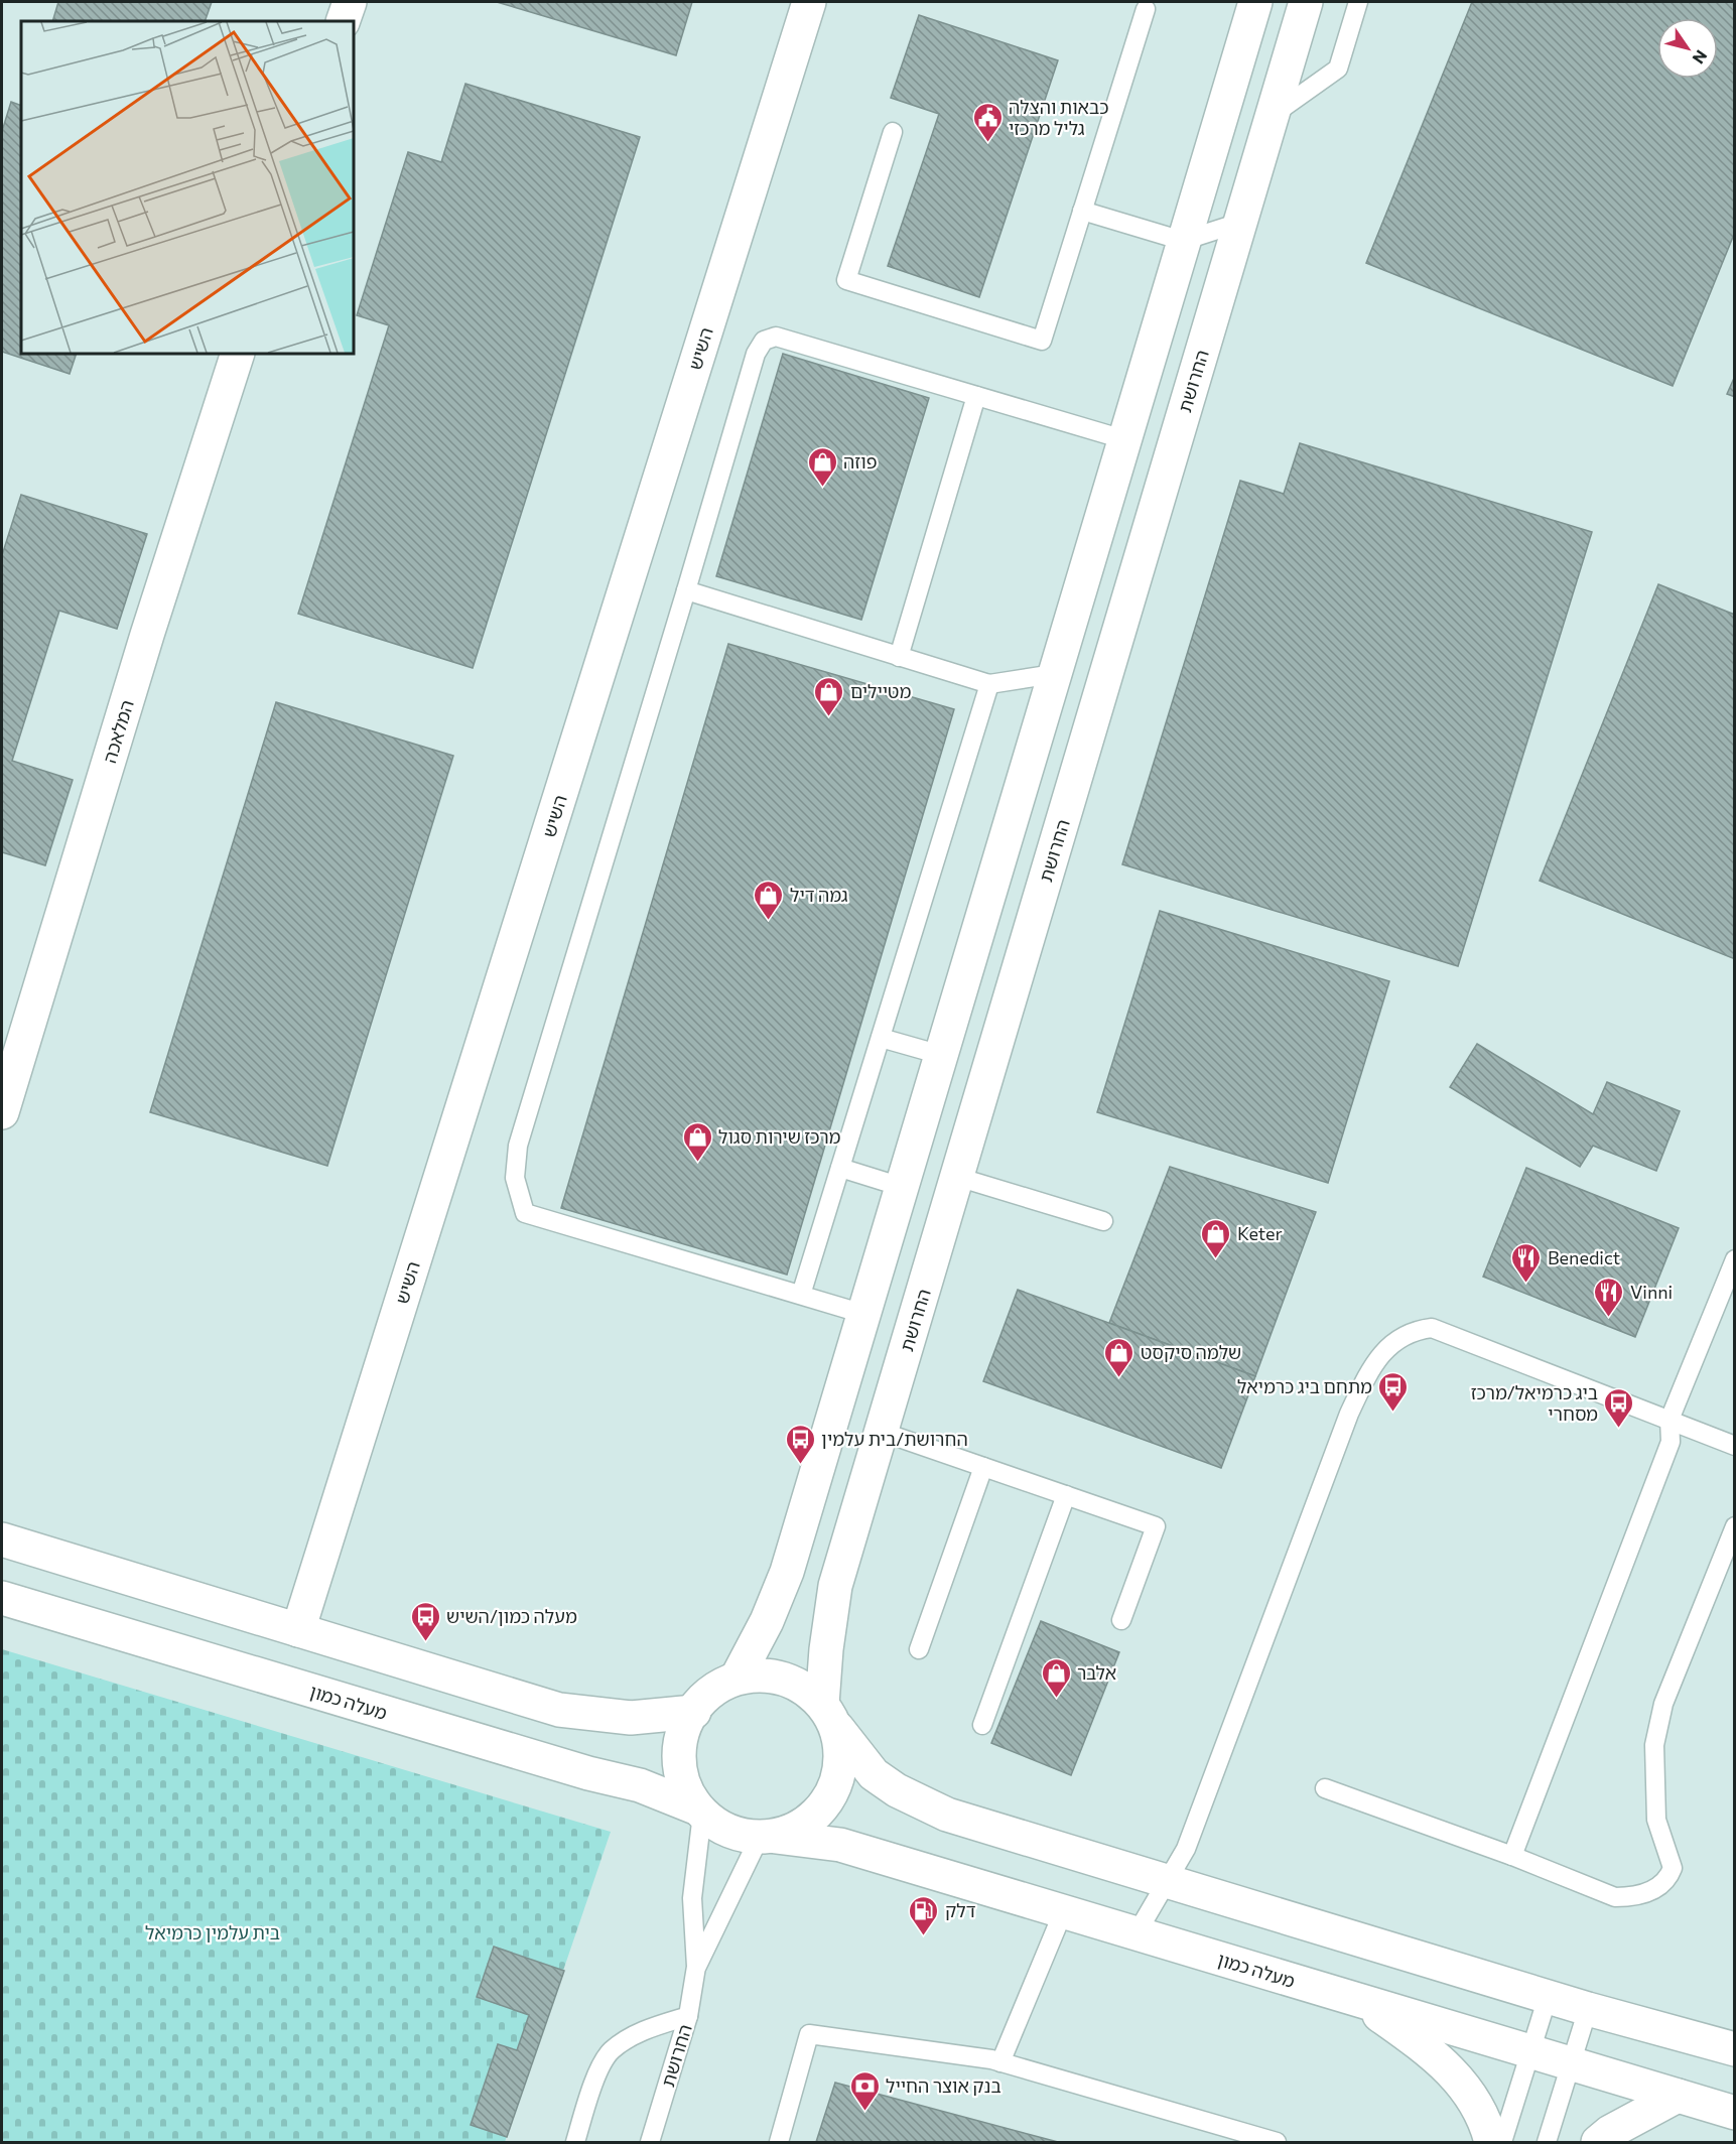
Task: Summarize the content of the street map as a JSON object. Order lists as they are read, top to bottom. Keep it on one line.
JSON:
{"streets":{"street":["השיש","החרושת","המלאכה","מעלה כמון"]},"crossings":[["החרושת","מעלה כמון"]],"parks":["בית עלמין כרמיאל"],"places":{"public building":["כבאות והצלה גליל מרכזי"],"shop":["פוזה","מטיילים","גמה דיל","מרכז שירות סגול","Keter","שלמה סיקסט","אלבר"],"restaurant":["Benedict","Vinni"],"bus stop":["מתחם ביג כרמיאל","ביג כרמיאל/מרכז מסחרי","החרושת/בית עלמין","מעלה כמון/השיש"],"fuel station":["דלק"],"bank":["בנק אוצר החייל"]},"north":"bottom right"}
